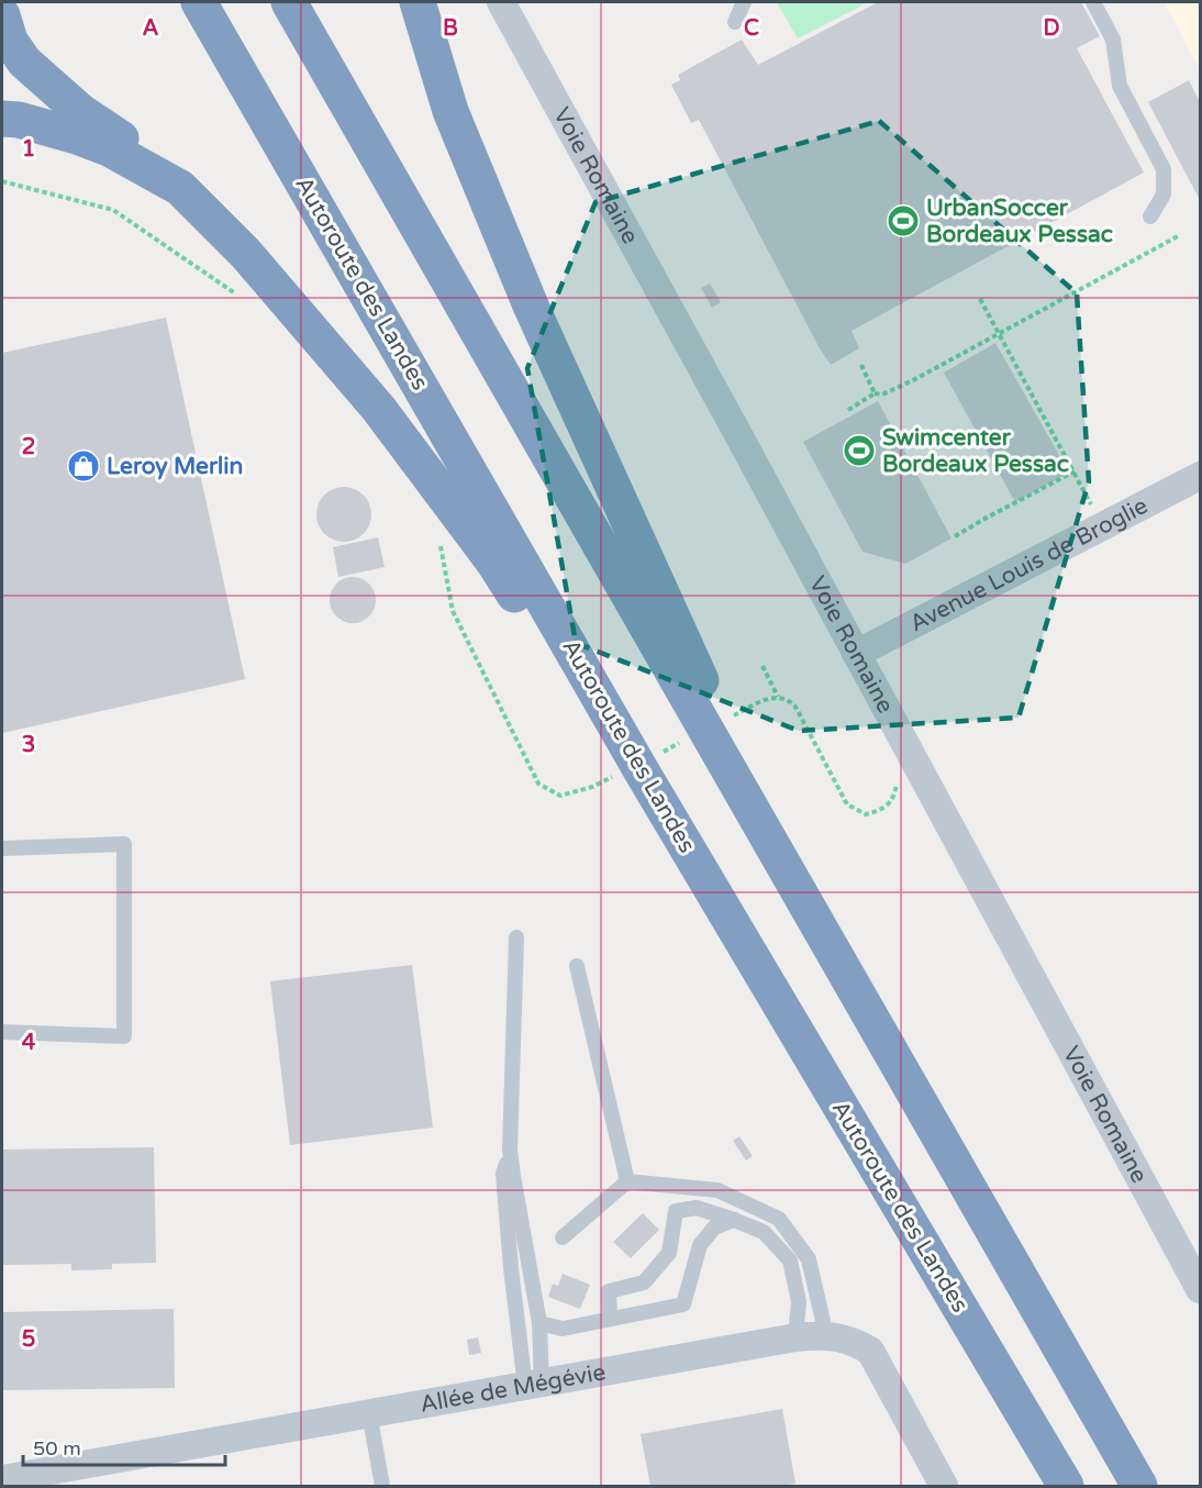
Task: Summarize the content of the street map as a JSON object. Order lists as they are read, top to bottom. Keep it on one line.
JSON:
{"streets":{"highway":["Autoroute des Landes"],"street":["Voie Romaine","Avenue Louis de Broglie","Allée de Mégévie"]},"crossings":[["Voie Romaine","Avenue Louis de Broglie"]],"places":{"sports":["UrbanSoccer Bordeaux Pessac","Swimcenter Bordeaux Pessac"],"shop":["Leroy Merlin"]},"scale_bar":"50 m","grid":{"columns":["A","B","C","D"],"rows":["1","2","3","4","5"]}}
